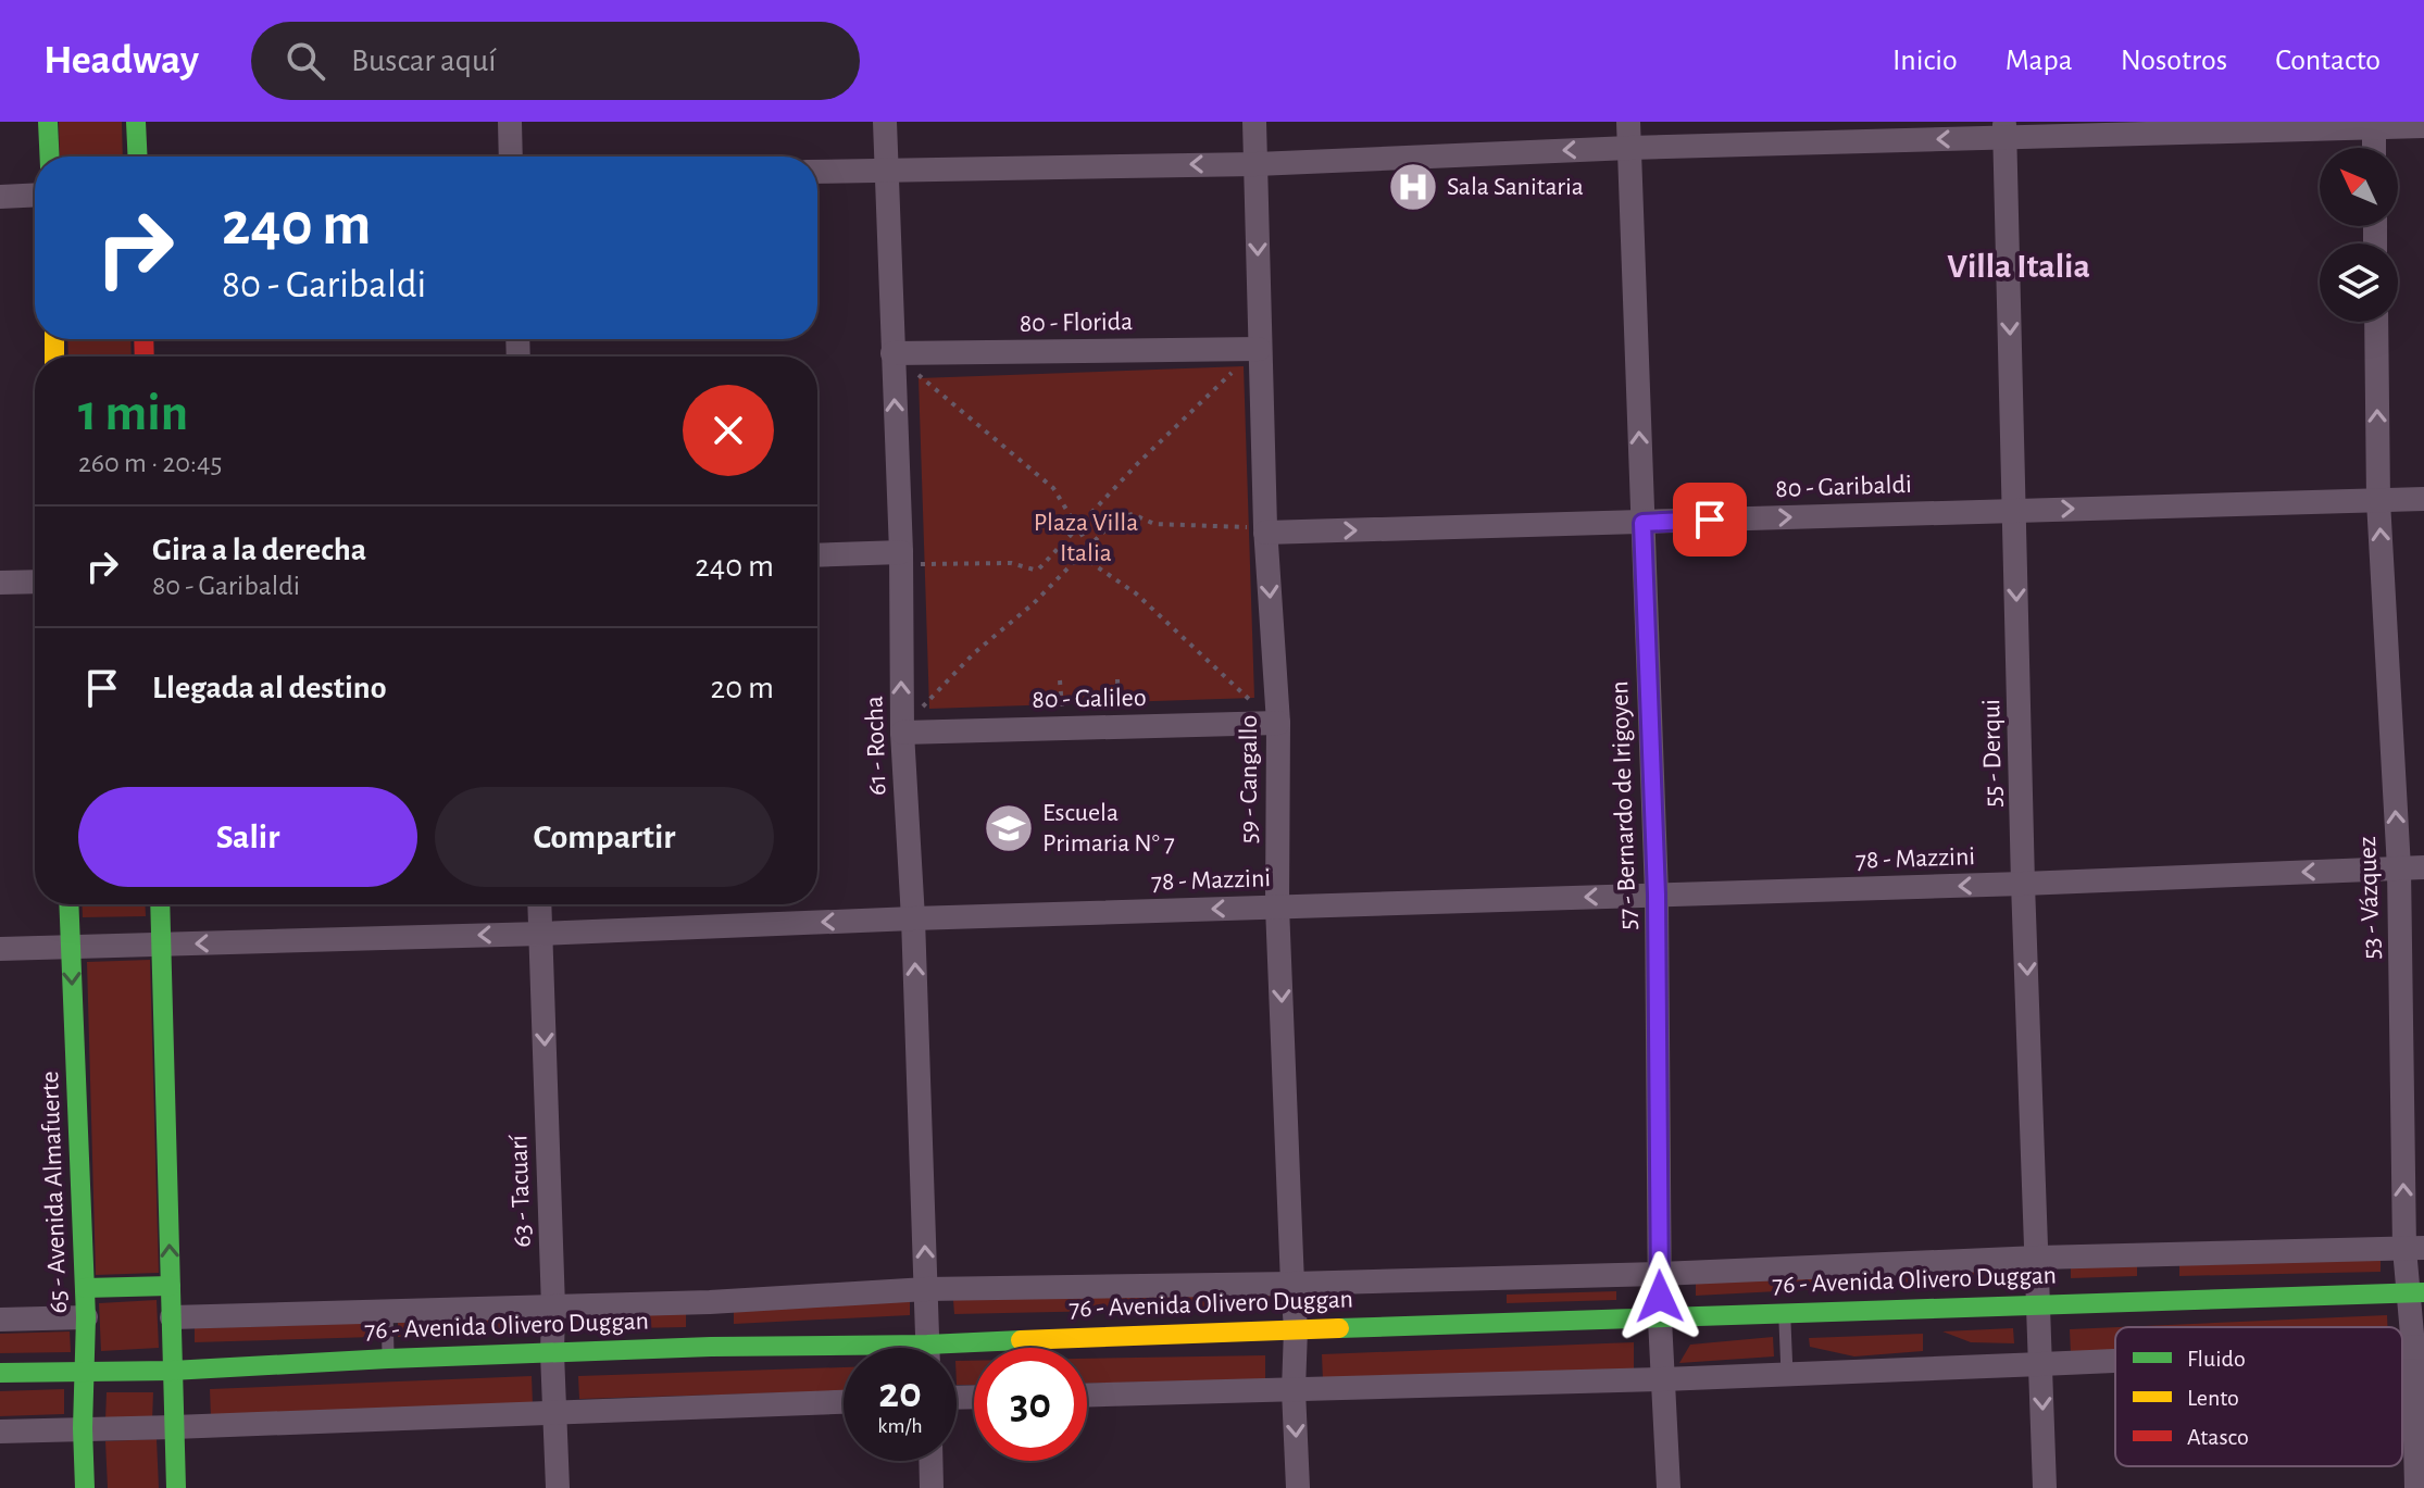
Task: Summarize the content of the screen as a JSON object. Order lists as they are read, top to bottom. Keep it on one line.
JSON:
{"streets":{"main road":["65 - Avenida Almafuerte","76 - Avenida Olivero Duggan"],"street":["80 - Florida","80 - Garibaldi","80 - Galileo","61 - Rocha","55 - Derqui","59 - Cangallo","57 - Bernardo de Irigoyen","78 - Mazzini","53 - Vázquez","63 - Tacuarí"]},"crossings":[["80 - Florida","61 - Rocha"],["80 - Florida","59 - Cangallo"],["80 - Garibaldi","55 - Derqui"],["80 - Garibaldi","59 - Cangallo"],["80 - Garibaldi","57 - Bernardo de Irigoyen"],["80 - Garibaldi","53 - Vázquez"],["80 - Galileo","61 - Rocha"],["80 - Galileo","59 - Cangallo"],["61 - Rocha","78 - Mazzini"],["61 - Rocha","76 - Avenida Olivero Duggan"],["55 - Derqui","78 - Mazzini"],["55 - Derqui","76 - Avenida Olivero Duggan"],["59 - Cangallo","78 - Mazzini"],["59 - Cangallo","76 - Avenida Olivero Duggan"],["57 - Bernardo de Irigoyen","78 - Mazzini"],["57 - Bernardo de Irigoyen","76 - Avenida Olivero Duggan"],["78 - Mazzini","53 - Vázquez"],["78 - Mazzini","63 - Tacuarí"],["78 - Mazzini","65 - Avenida Almafuerte"],["53 - Vázquez","76 - Avenida Olivero Duggan"],["63 - Tacuarí","76 - Avenida Olivero Duggan"],["65 - Avenida Almafuerte","76 - Avenida Olivero Duggan"]],"one_way":["80 - Garibaldi","61 - Rocha","55 - Derqui","59 - Cangallo","78 - Mazzini","53 - Vázquez","63 - Tacuarí"],"districts":["Villa Italia"],"parks":["Plaza Villa Italia"],"places":{"hospital":["Sala Sanitaria"],"school or university":["Escuela Primaria N° 7"]},"legend":["Fluido","Lento","Atasco"],"north":"top left","page":{"header":"Headway","search":"Buscar aquí","nav":["Inicio","Mapa","Nosotros","Contacto"],"turn":["240 m","80 - Garibaldi"],"heading":["1 min","260 m · 20:45"],"list":[{"name":"Gira a la derecha","note":"80 - Garibaldi","value":"240 m"},{"name":"Llegada al destino","value":"20 m"}],"buttons":["Salir","Compartir"],"speed":"20 km/h","limit":"30"}}
